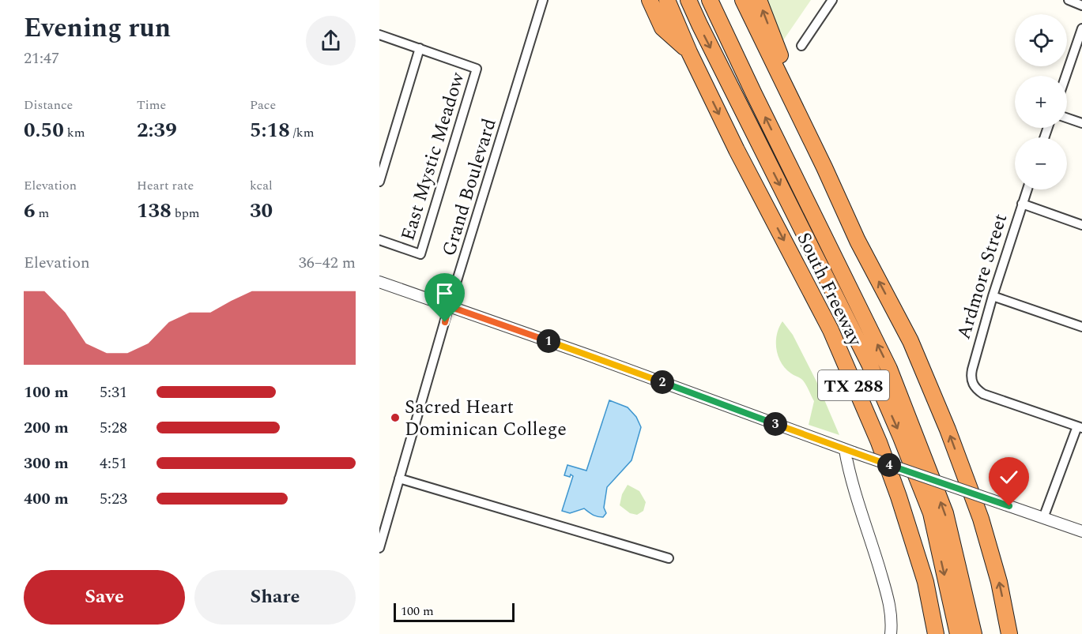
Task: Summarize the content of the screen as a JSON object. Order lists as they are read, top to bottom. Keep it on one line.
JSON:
{"streets":{"highway":["South Freeway","TX 288"],"street":["East Mystic Meadow","Grand Boulevard","Ardmore Street"]},"places":["Sacred Heart Dominican College"],"scale_bar":"100 m","page":{"heading":["Evening run","21:47"],"map_buttons":["+","−"],"stats":[["Distance","0.50 km"],["Time","2:39"],["Pace","5:18 /km"],["Elevation","6 m"],["Heart rate","138 bpm"],["kcal","30"]],"chart":["Elevation","36–42 m"],"pins":["1","2","3","4"],"list":[{"name":"100 m","note":"5:31"},{"name":"200 m","note":"5:28"},{"name":"300 m","note":"4:51"},{"name":"400 m","note":"5:23"}],"buttons":["Save","Share"],"scale":"100 m"}}
